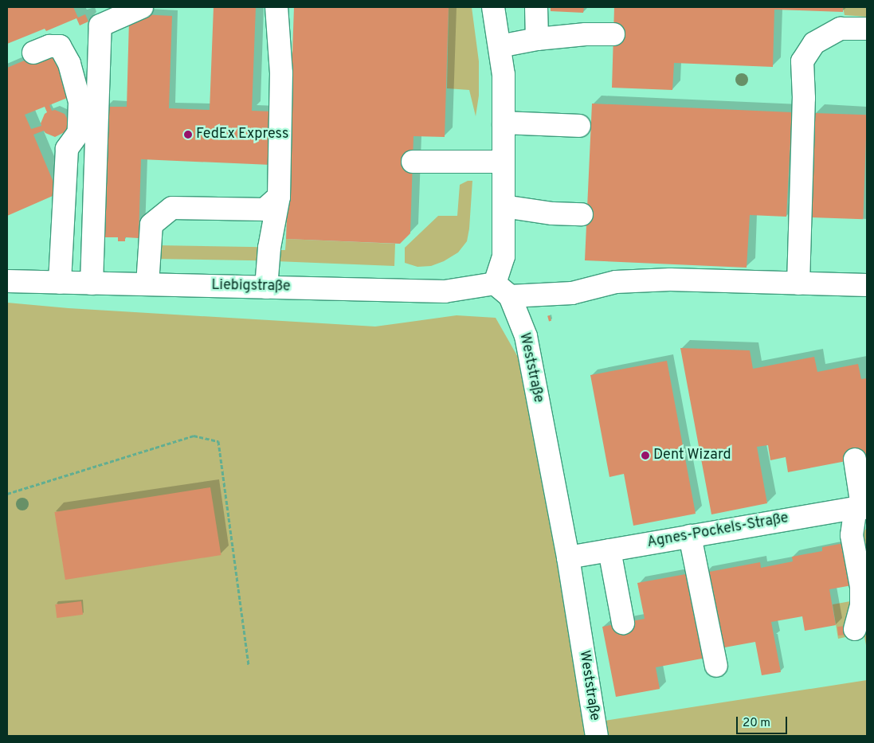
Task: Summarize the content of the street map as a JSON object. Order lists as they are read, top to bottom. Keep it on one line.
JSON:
{"streets":{"street":["Liebigstraße","Weststraße","Agnes-Pockels-Straße"]},"crossings":[["Liebigstraße","Weststraße"],["Weststraße","Agnes-Pockels-Straße"]],"places":["FedEx Express","Dent Wizard"],"scale_bar":"20 m"}
